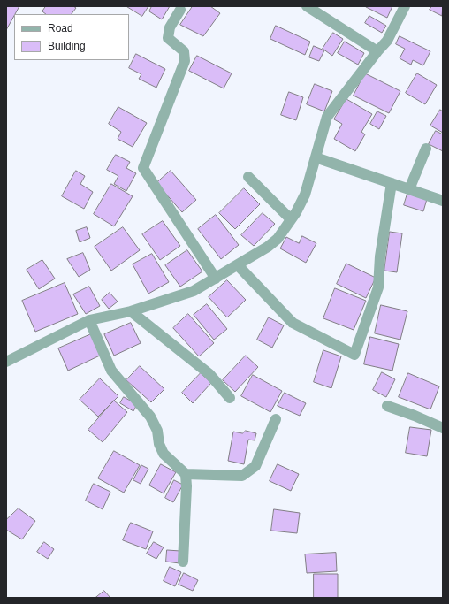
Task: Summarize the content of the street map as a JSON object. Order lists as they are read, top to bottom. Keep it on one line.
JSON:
{"legend":["Road","Building"]}
